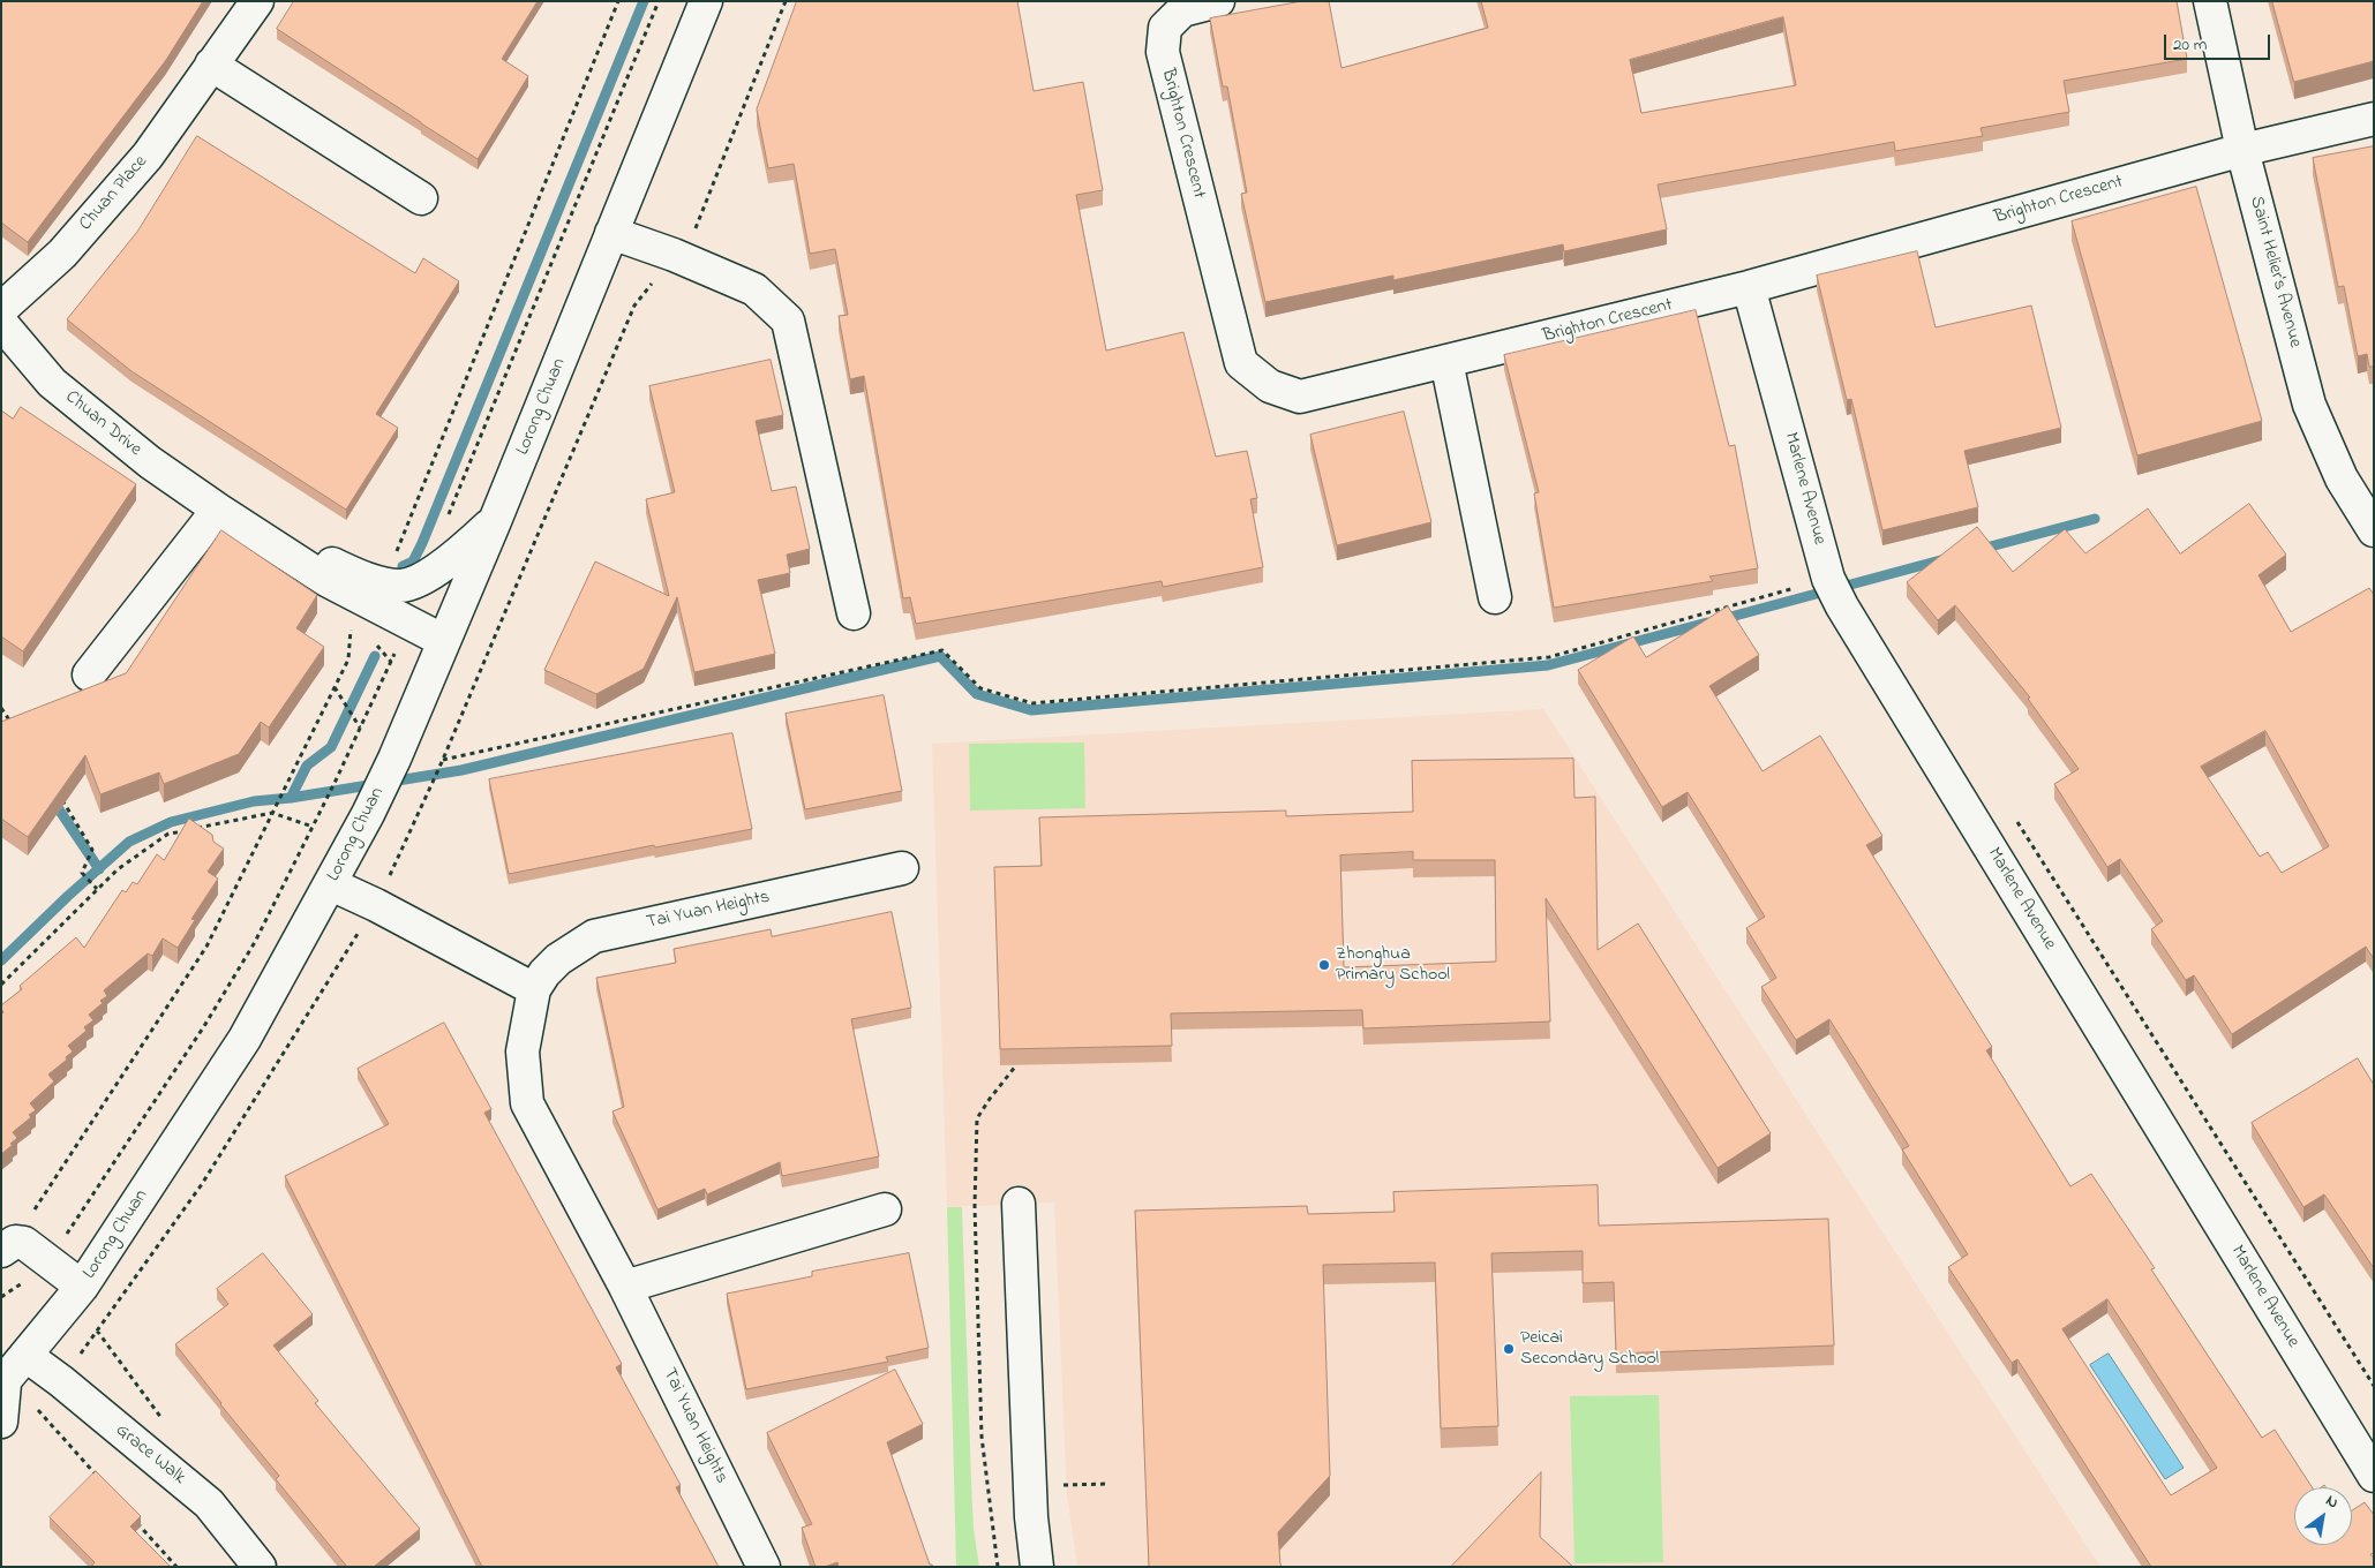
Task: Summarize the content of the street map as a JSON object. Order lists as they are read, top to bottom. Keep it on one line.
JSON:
{"streets":{"street":["Brighton Crescent","Chuan Place","Saint Helier's Avenue","Lorong Chuan","Chuan Drive","Marlene Avenue","Tai Yuan Heights","Grace Walk"]},"crossings":[["Brighton Crescent","Saint Helier's Avenue"],["Brighton Crescent","Marlene Avenue"],["Lorong Chuan","Chuan Drive"],["Lorong Chuan","Grace Walk"]],"places":["Zhonghua Primary School","Peicai Secondary School"],"scale_bar":"20 m","north":"top right"}
